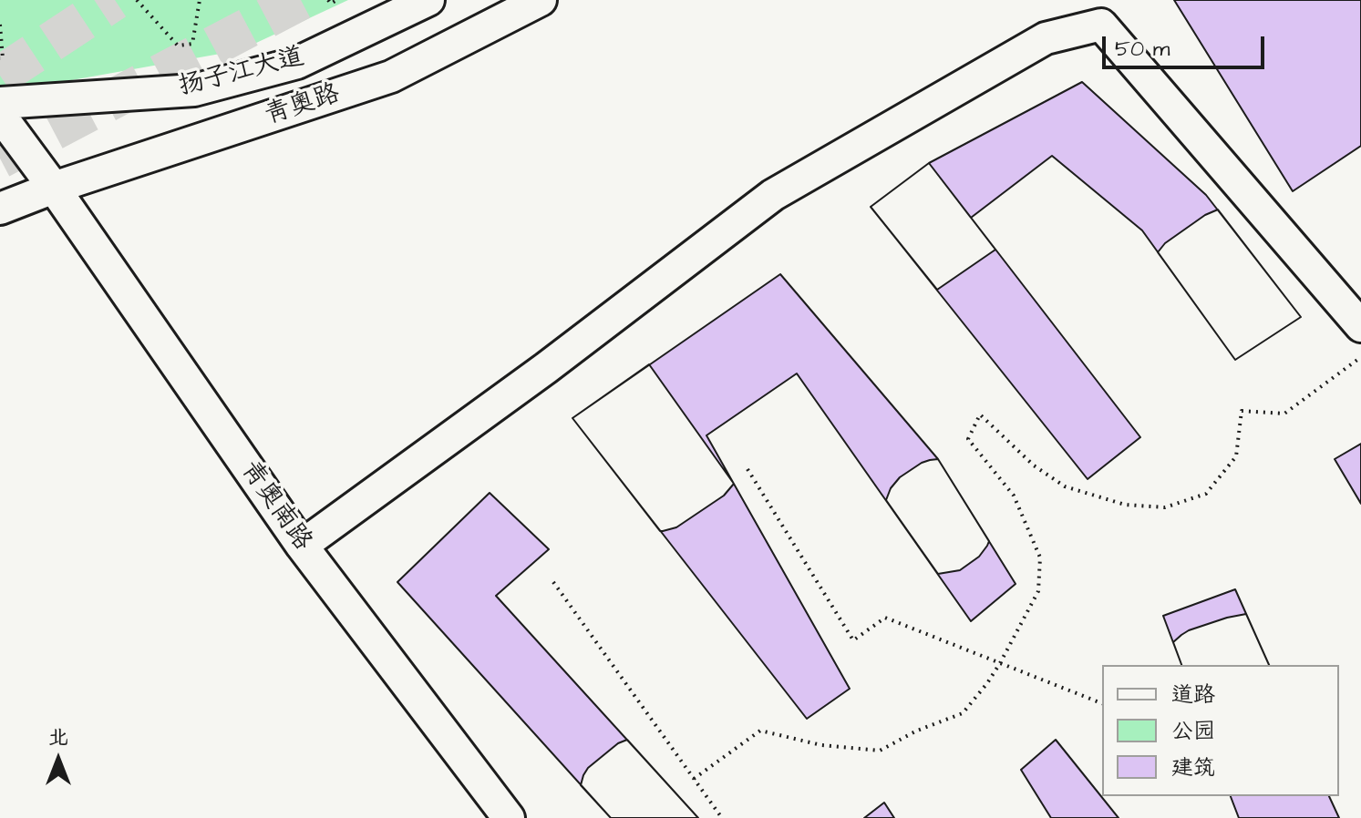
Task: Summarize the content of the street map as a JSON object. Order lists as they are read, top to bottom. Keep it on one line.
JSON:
{"streets":{"street":["扬子江大道","青奥路","青奥南路"]},"crossings":[["青奥路","青奥南路"]],"legend":["道路","公园","建筑"],"scale_bar":"50 m","north":"top"}
